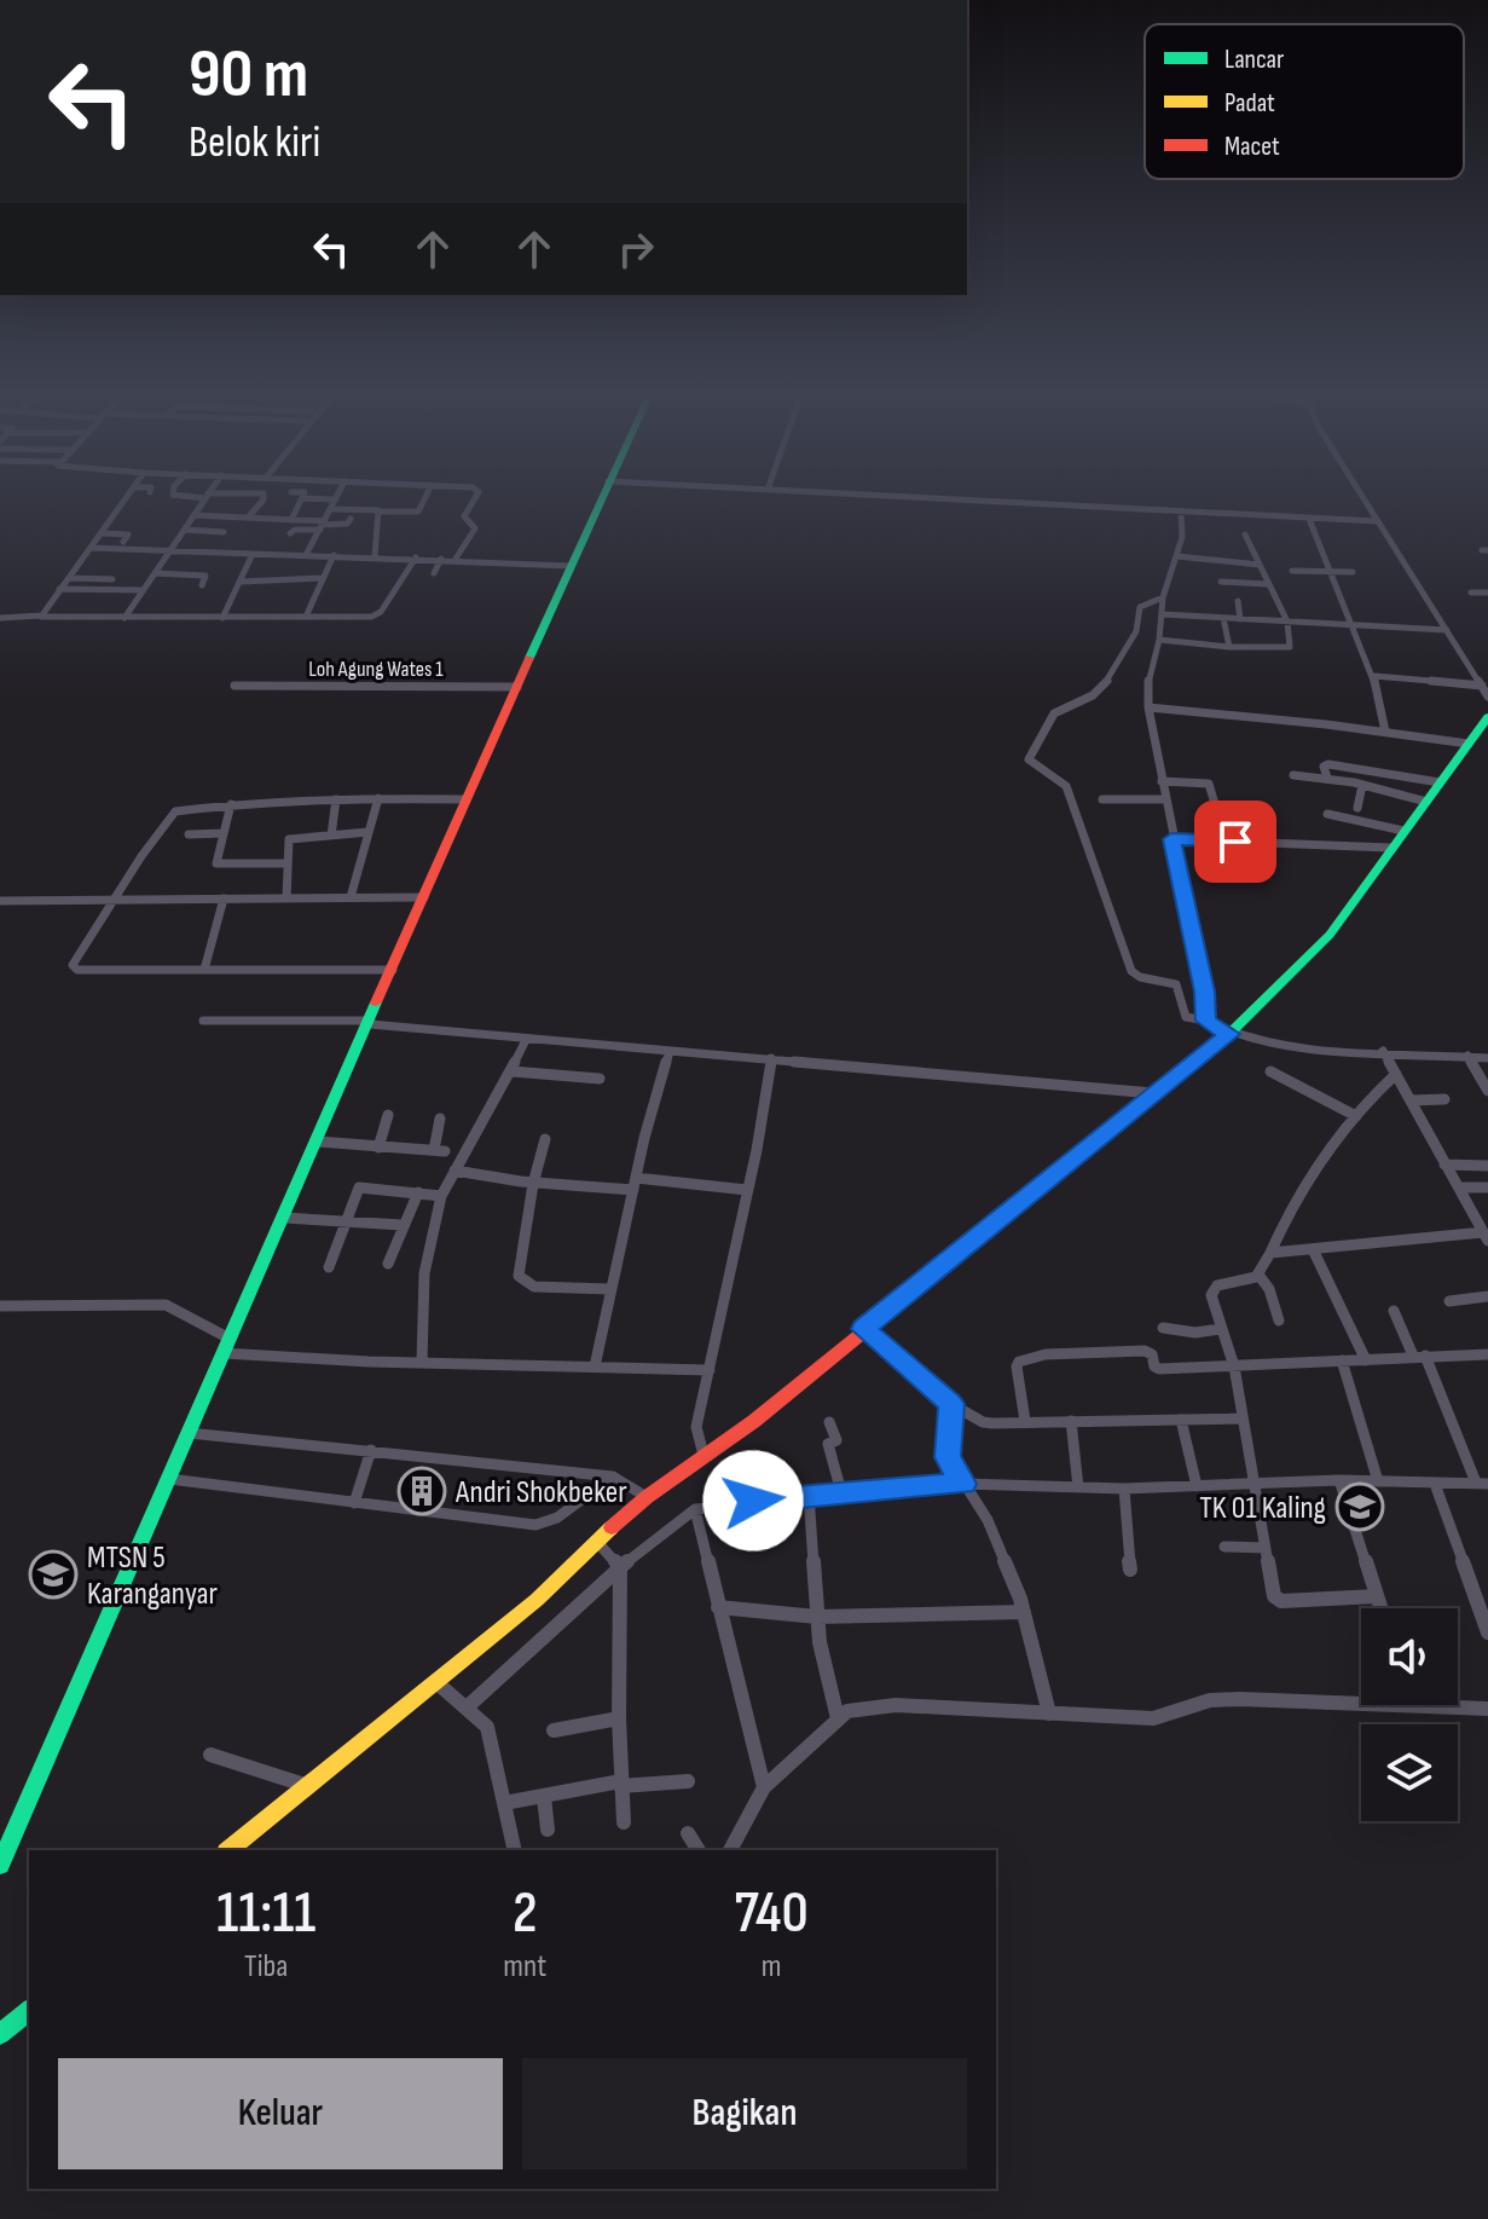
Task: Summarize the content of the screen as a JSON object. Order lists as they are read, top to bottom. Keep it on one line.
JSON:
{"streets":{"street":["Loh Agung Wates 1"]},"places":{"building":["Andri Shokbeker"],"school or university":["TK 01 Kaling","MTSN 5 Karanganyar"]},"legend":["Lancar","Padat","Macet"],"page":{"turn":["90 m","Belok kiri"],"eta":["11:11","Tiba","2","mnt","740","m"],"buttons":["Keluar","Bagikan"]}}
